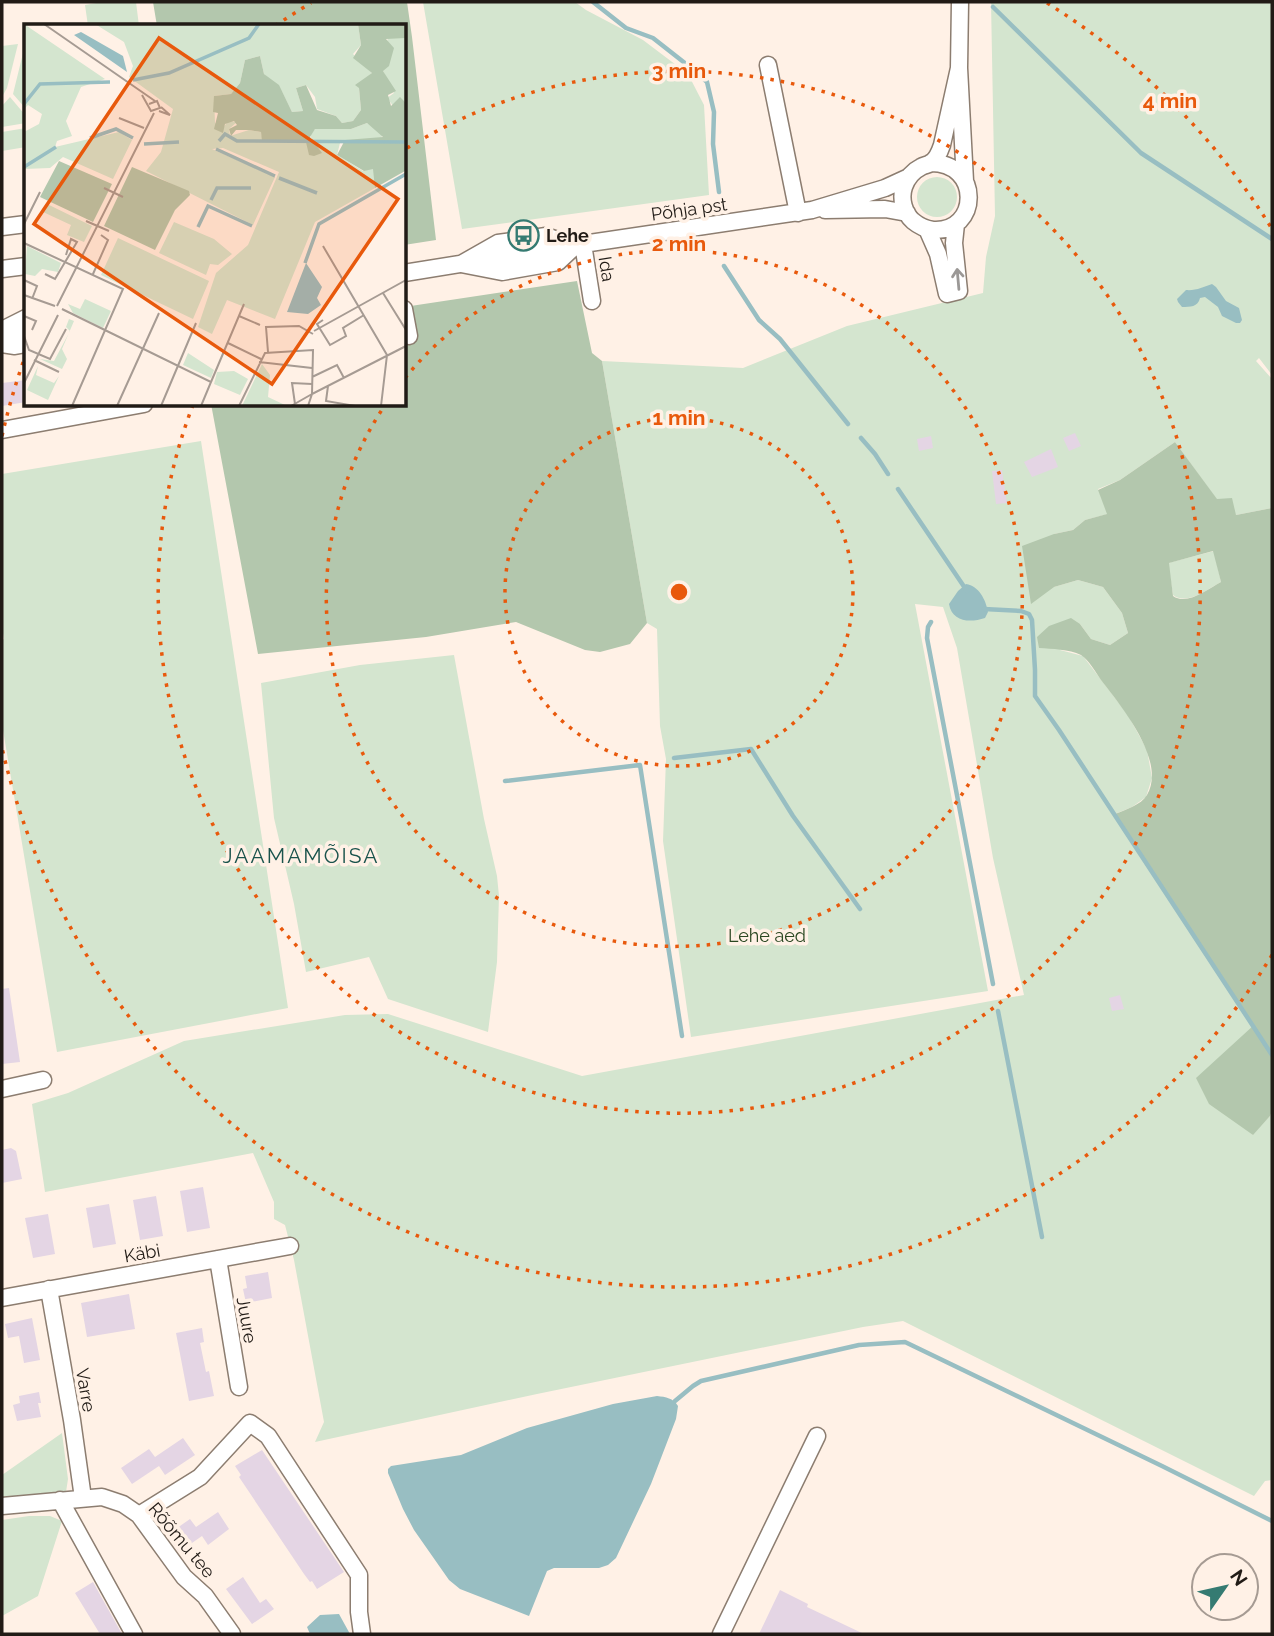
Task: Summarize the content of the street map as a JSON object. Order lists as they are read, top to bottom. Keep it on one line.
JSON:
{"streets":{"street":["Põhja pst","Ida","Käbi","Juure","Varre","Rõõmu tee"]},"crossings":[["Põhja pst","Ida"],["Käbi","Juure"],["Käbi","Varre"],["Varre","Rõõmu tee"]],"districts":["JAAMAMÕISA"],"parks":["Lehe aed"],"places":{"bus stop":["Lehe"]},"north":"top right","rings":["3 min","4 min","2 min","1 min"]}
